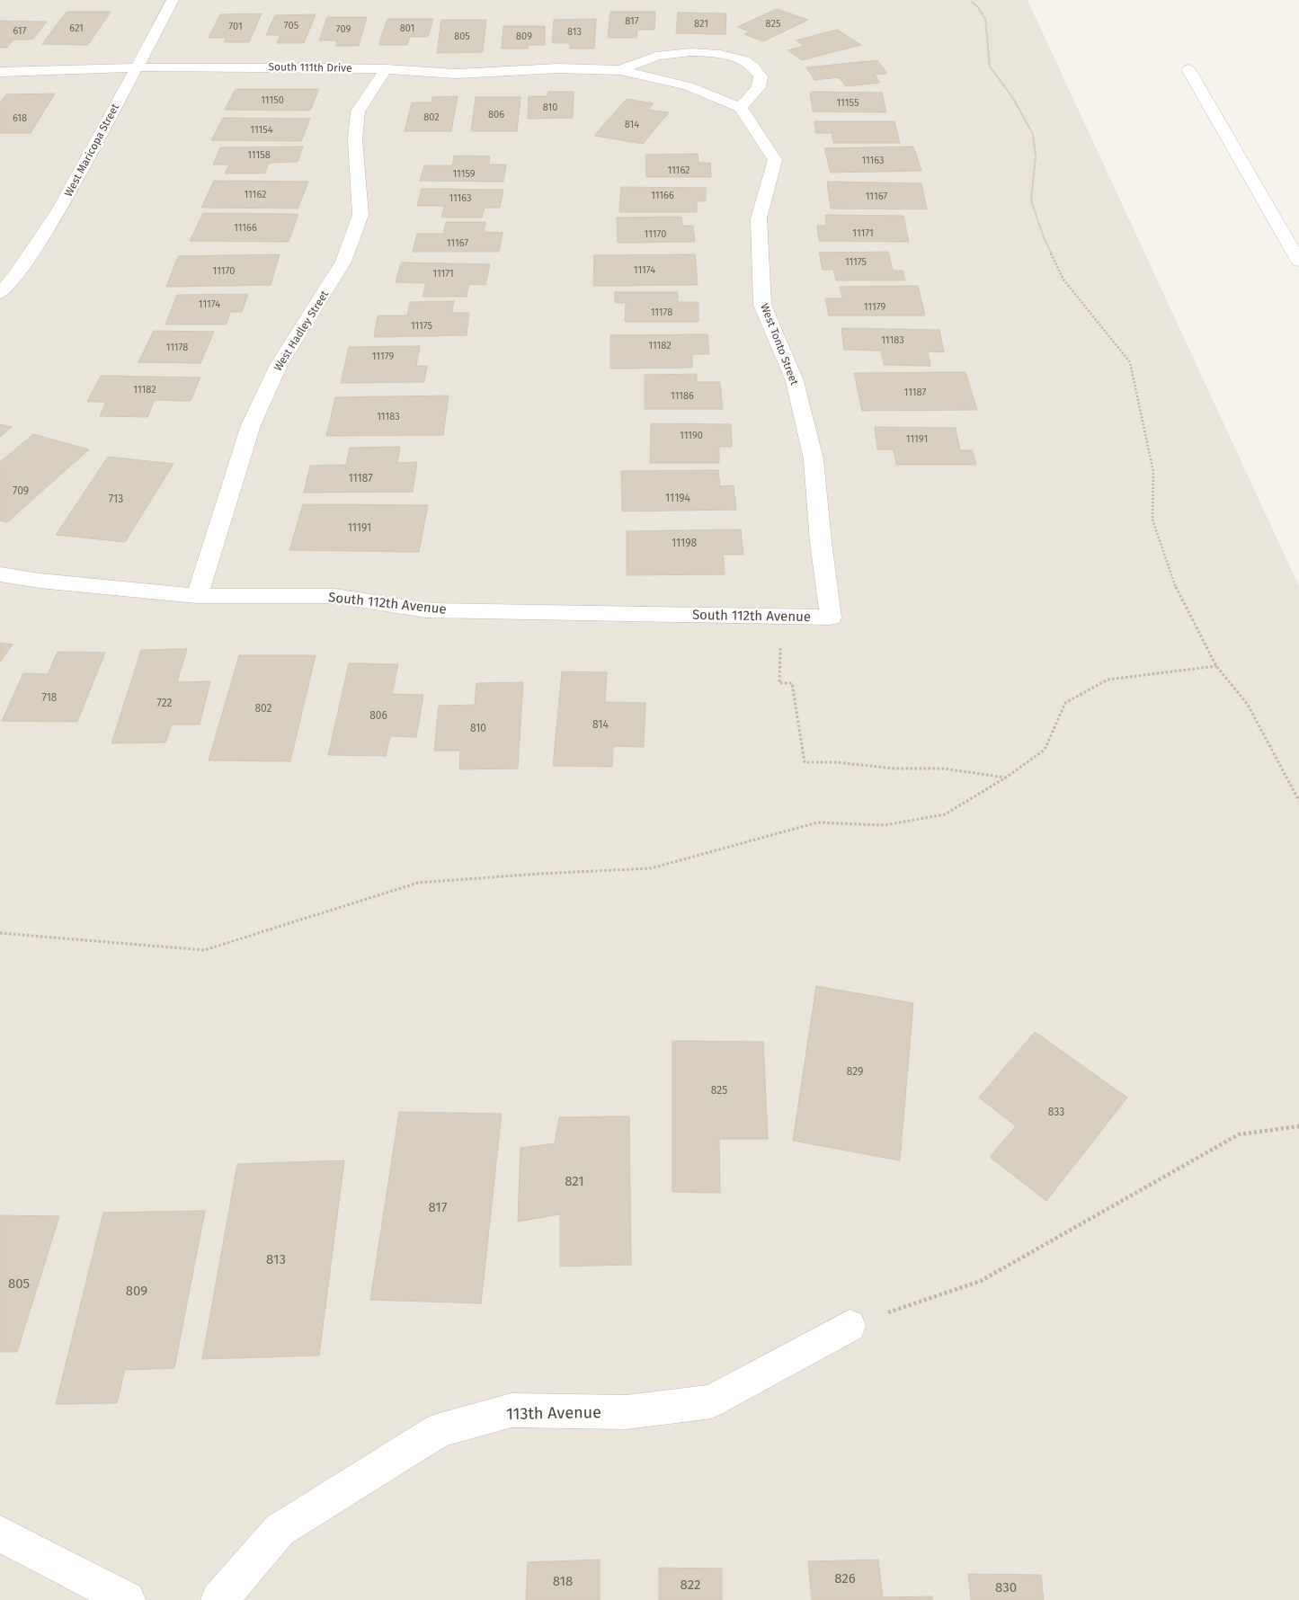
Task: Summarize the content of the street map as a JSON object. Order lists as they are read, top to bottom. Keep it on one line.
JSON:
{"streets":{"street":["South 111th Drive","West Maricopa Street","West Hadley Street","West Tonto Street","South 112th Avenue","113th Avenue"]},"crossings":[["South 111th Drive","West Maricopa Street"],["South 111th Drive","West Hadley Street"],["South 111th Drive","West Tonto Street"],["West Hadley Street","South 112th Avenue"],["West Tonto Street","South 112th Avenue"]],"house_numbers":["817","821","825","705","701","621","801","709","617","813","805","809","11150","11155","810","806","802","618","814","11154","11158","11163","11162","11159","11162","11166","11167","11163","11166","11171","11170","11167","11175","11174","11170","11171","11174","11179","11178","11175","11183","11182","11178","11179","11182","11187","11186","11183","11190","11191","11187","709","11194","713","11191","11198","718","722","802","806","814","810","829","825","833","821","817","813","805","809","826","818","822","830"]}
